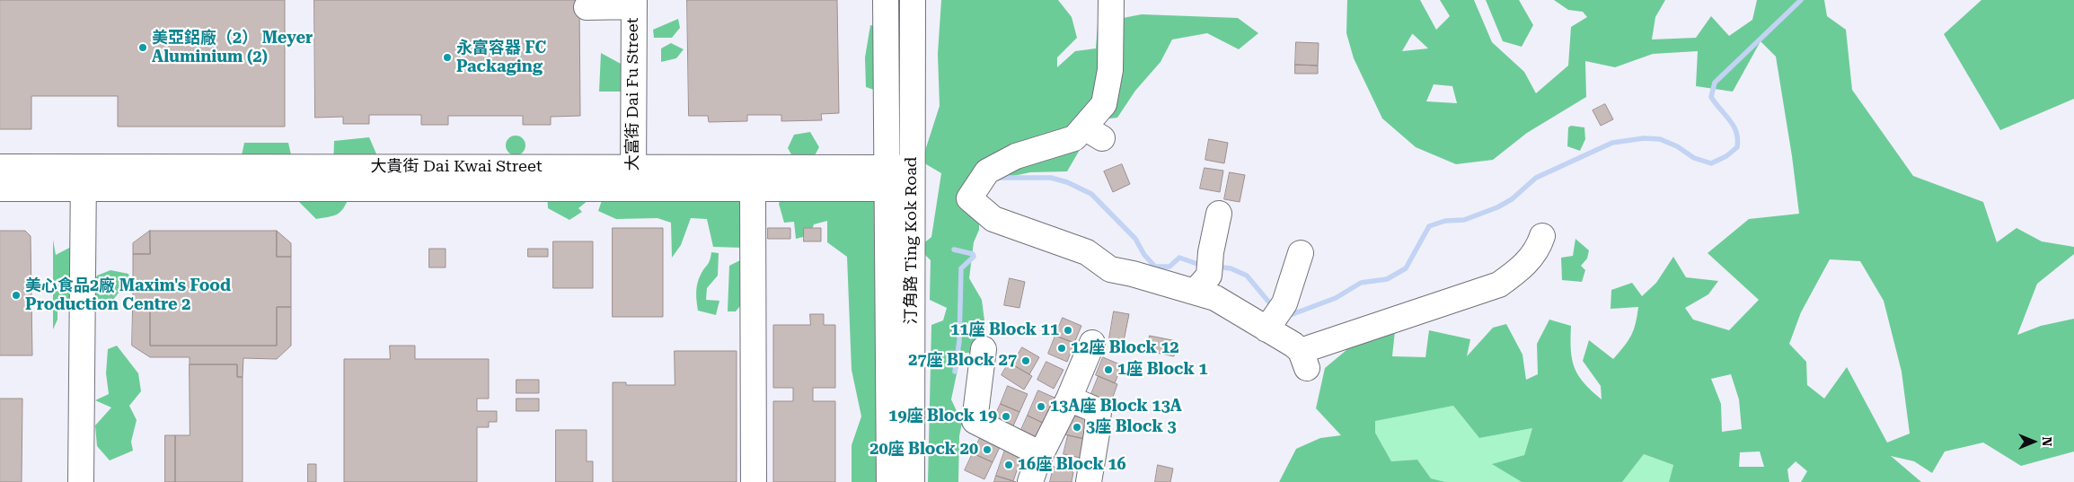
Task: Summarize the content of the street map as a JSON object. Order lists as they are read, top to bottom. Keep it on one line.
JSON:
{"streets":{"street":["大富街 Dai Fu Street","大貴街 Dai Kwai Street","汀角路 Ting Kok Road"]},"crossings":[["大富街 Dai Fu Street","大貴街 Dai Kwai Street"],["大貴街 Dai Kwai Street","汀角路 Ting Kok Road"]],"places":["美亞鋁廠（2） Meyer Aluminium (2)","永富容器 FC Packaging","美心食品2廠 Maxim's Food Production Centre 2","11座 Block 11","12座 Block 12","27座 Block 27","1座 Block 1","13A座 Block 13A","19座 Block 19","3座 Block 3","20座 Block 20","16座 Block 16"],"north":"right"}
